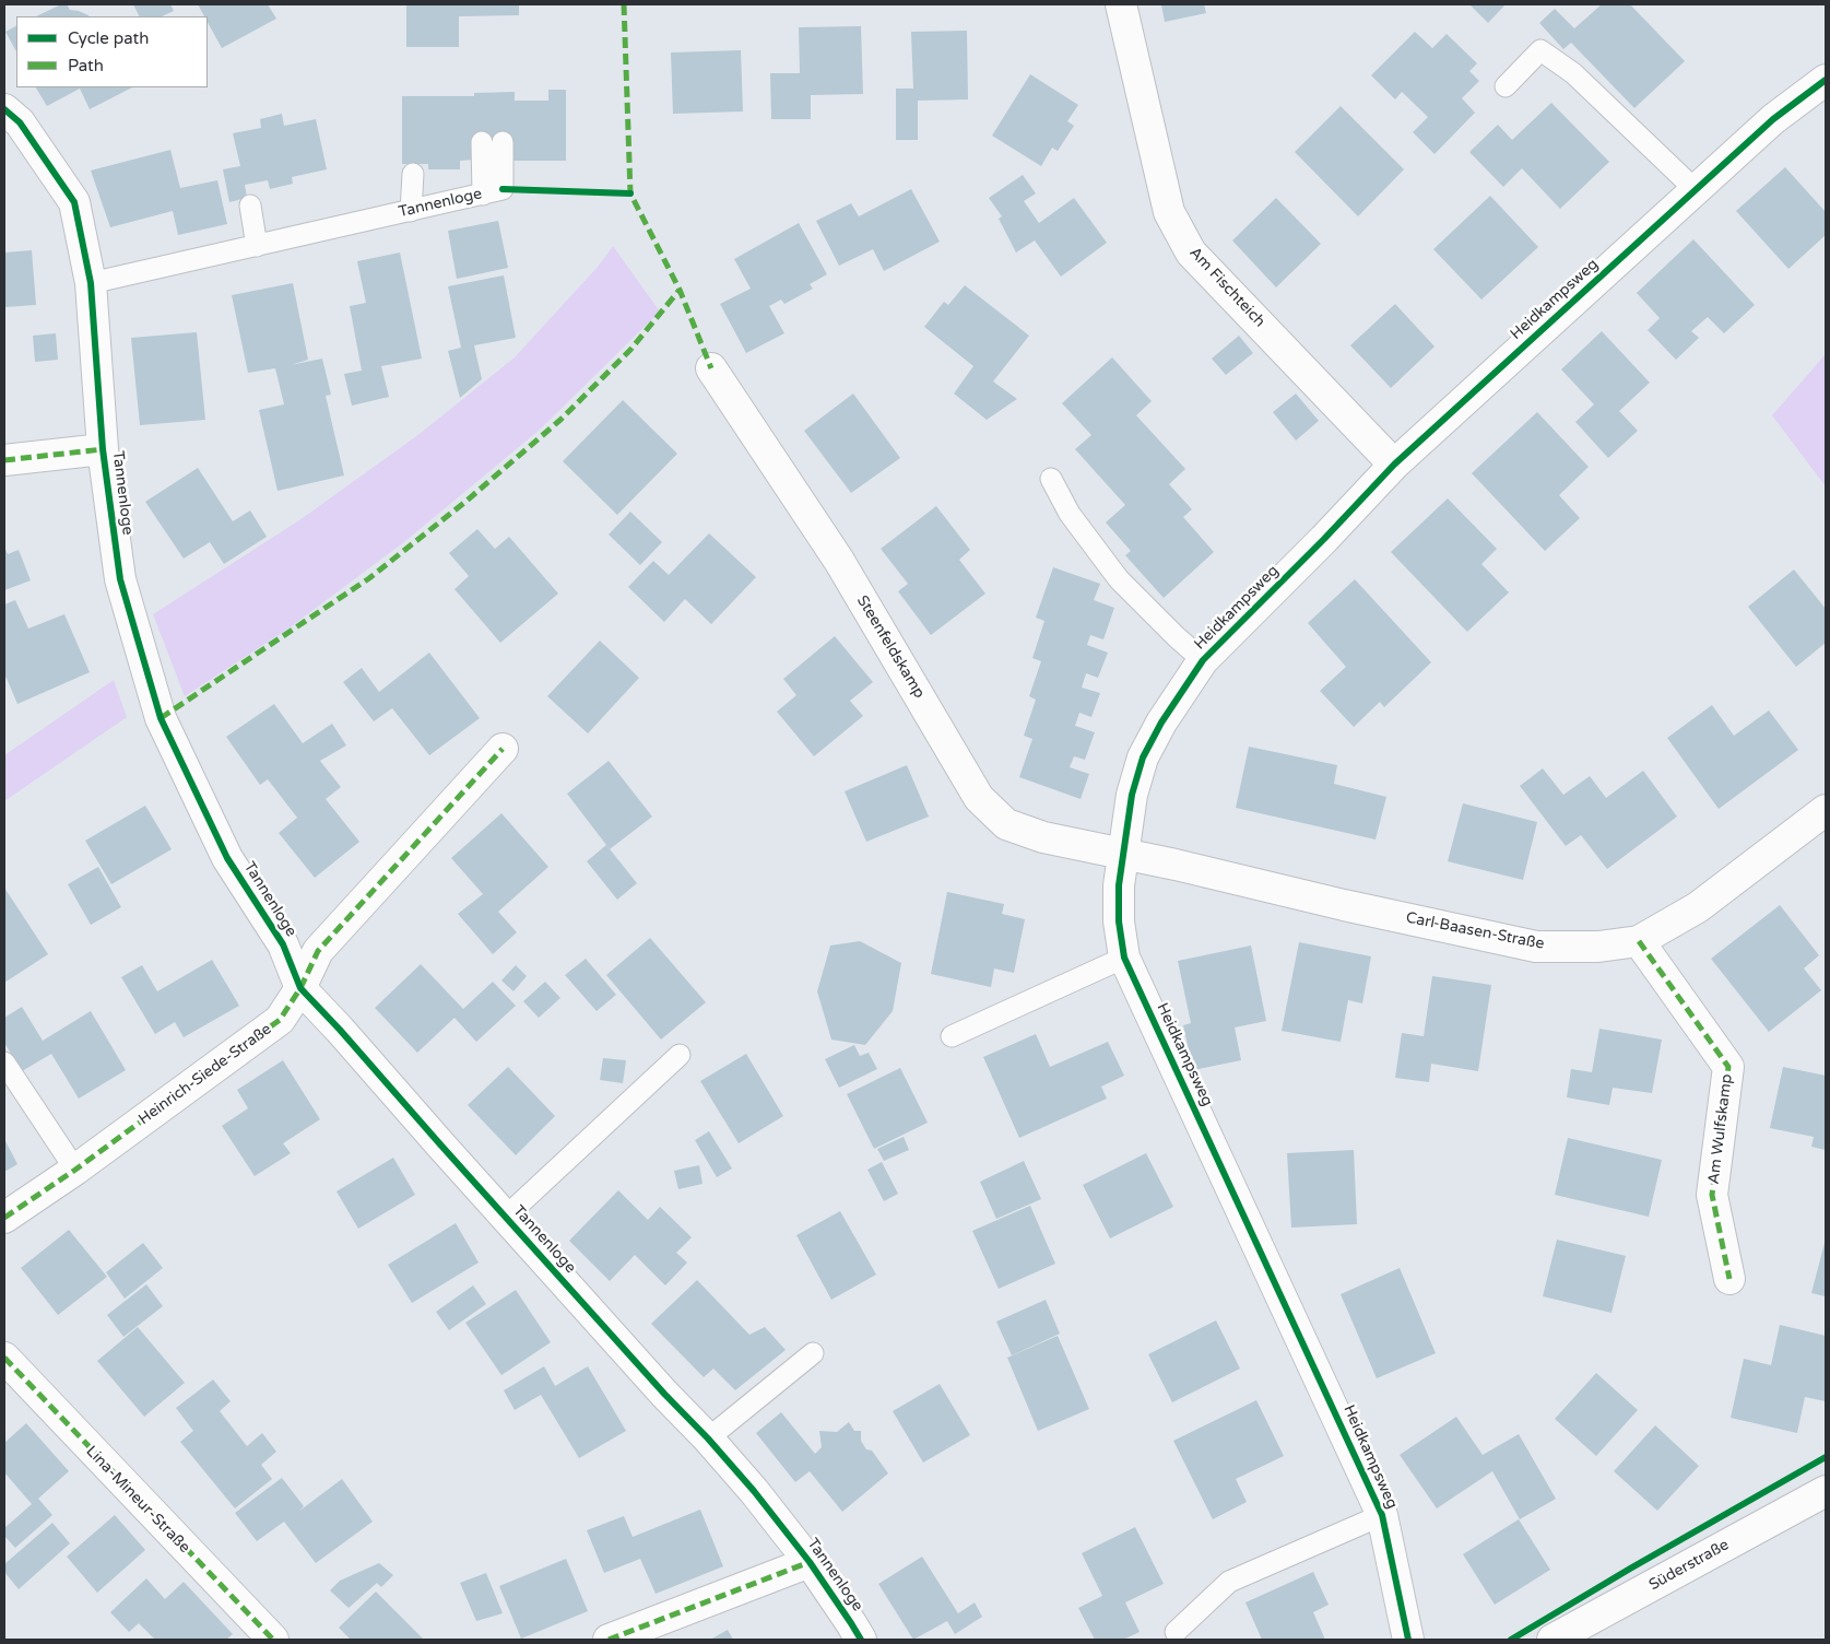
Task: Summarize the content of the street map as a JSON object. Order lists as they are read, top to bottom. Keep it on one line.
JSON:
{"streets":{"street":["Tannenloge","Am Fischteich","Heidkampsweg","Steenfeldskamp","Carl-Baasen-Straße","Heinrich-Siede-Straße","Am Wulfskamp","Lina-Mineur-Straße","Süderstraße"]},"crossings":[["Tannenloge","Heinrich-Siede-Straße"],["Am Fischteich","Heidkampsweg"],["Heidkampsweg","Steenfeldskamp"],["Heidkampsweg","Carl-Baasen-Straße"],["Steenfeldskamp","Carl-Baasen-Straße"],["Carl-Baasen-Straße","Am Wulfskamp"]],"legend":["Cycle path","Path"]}
